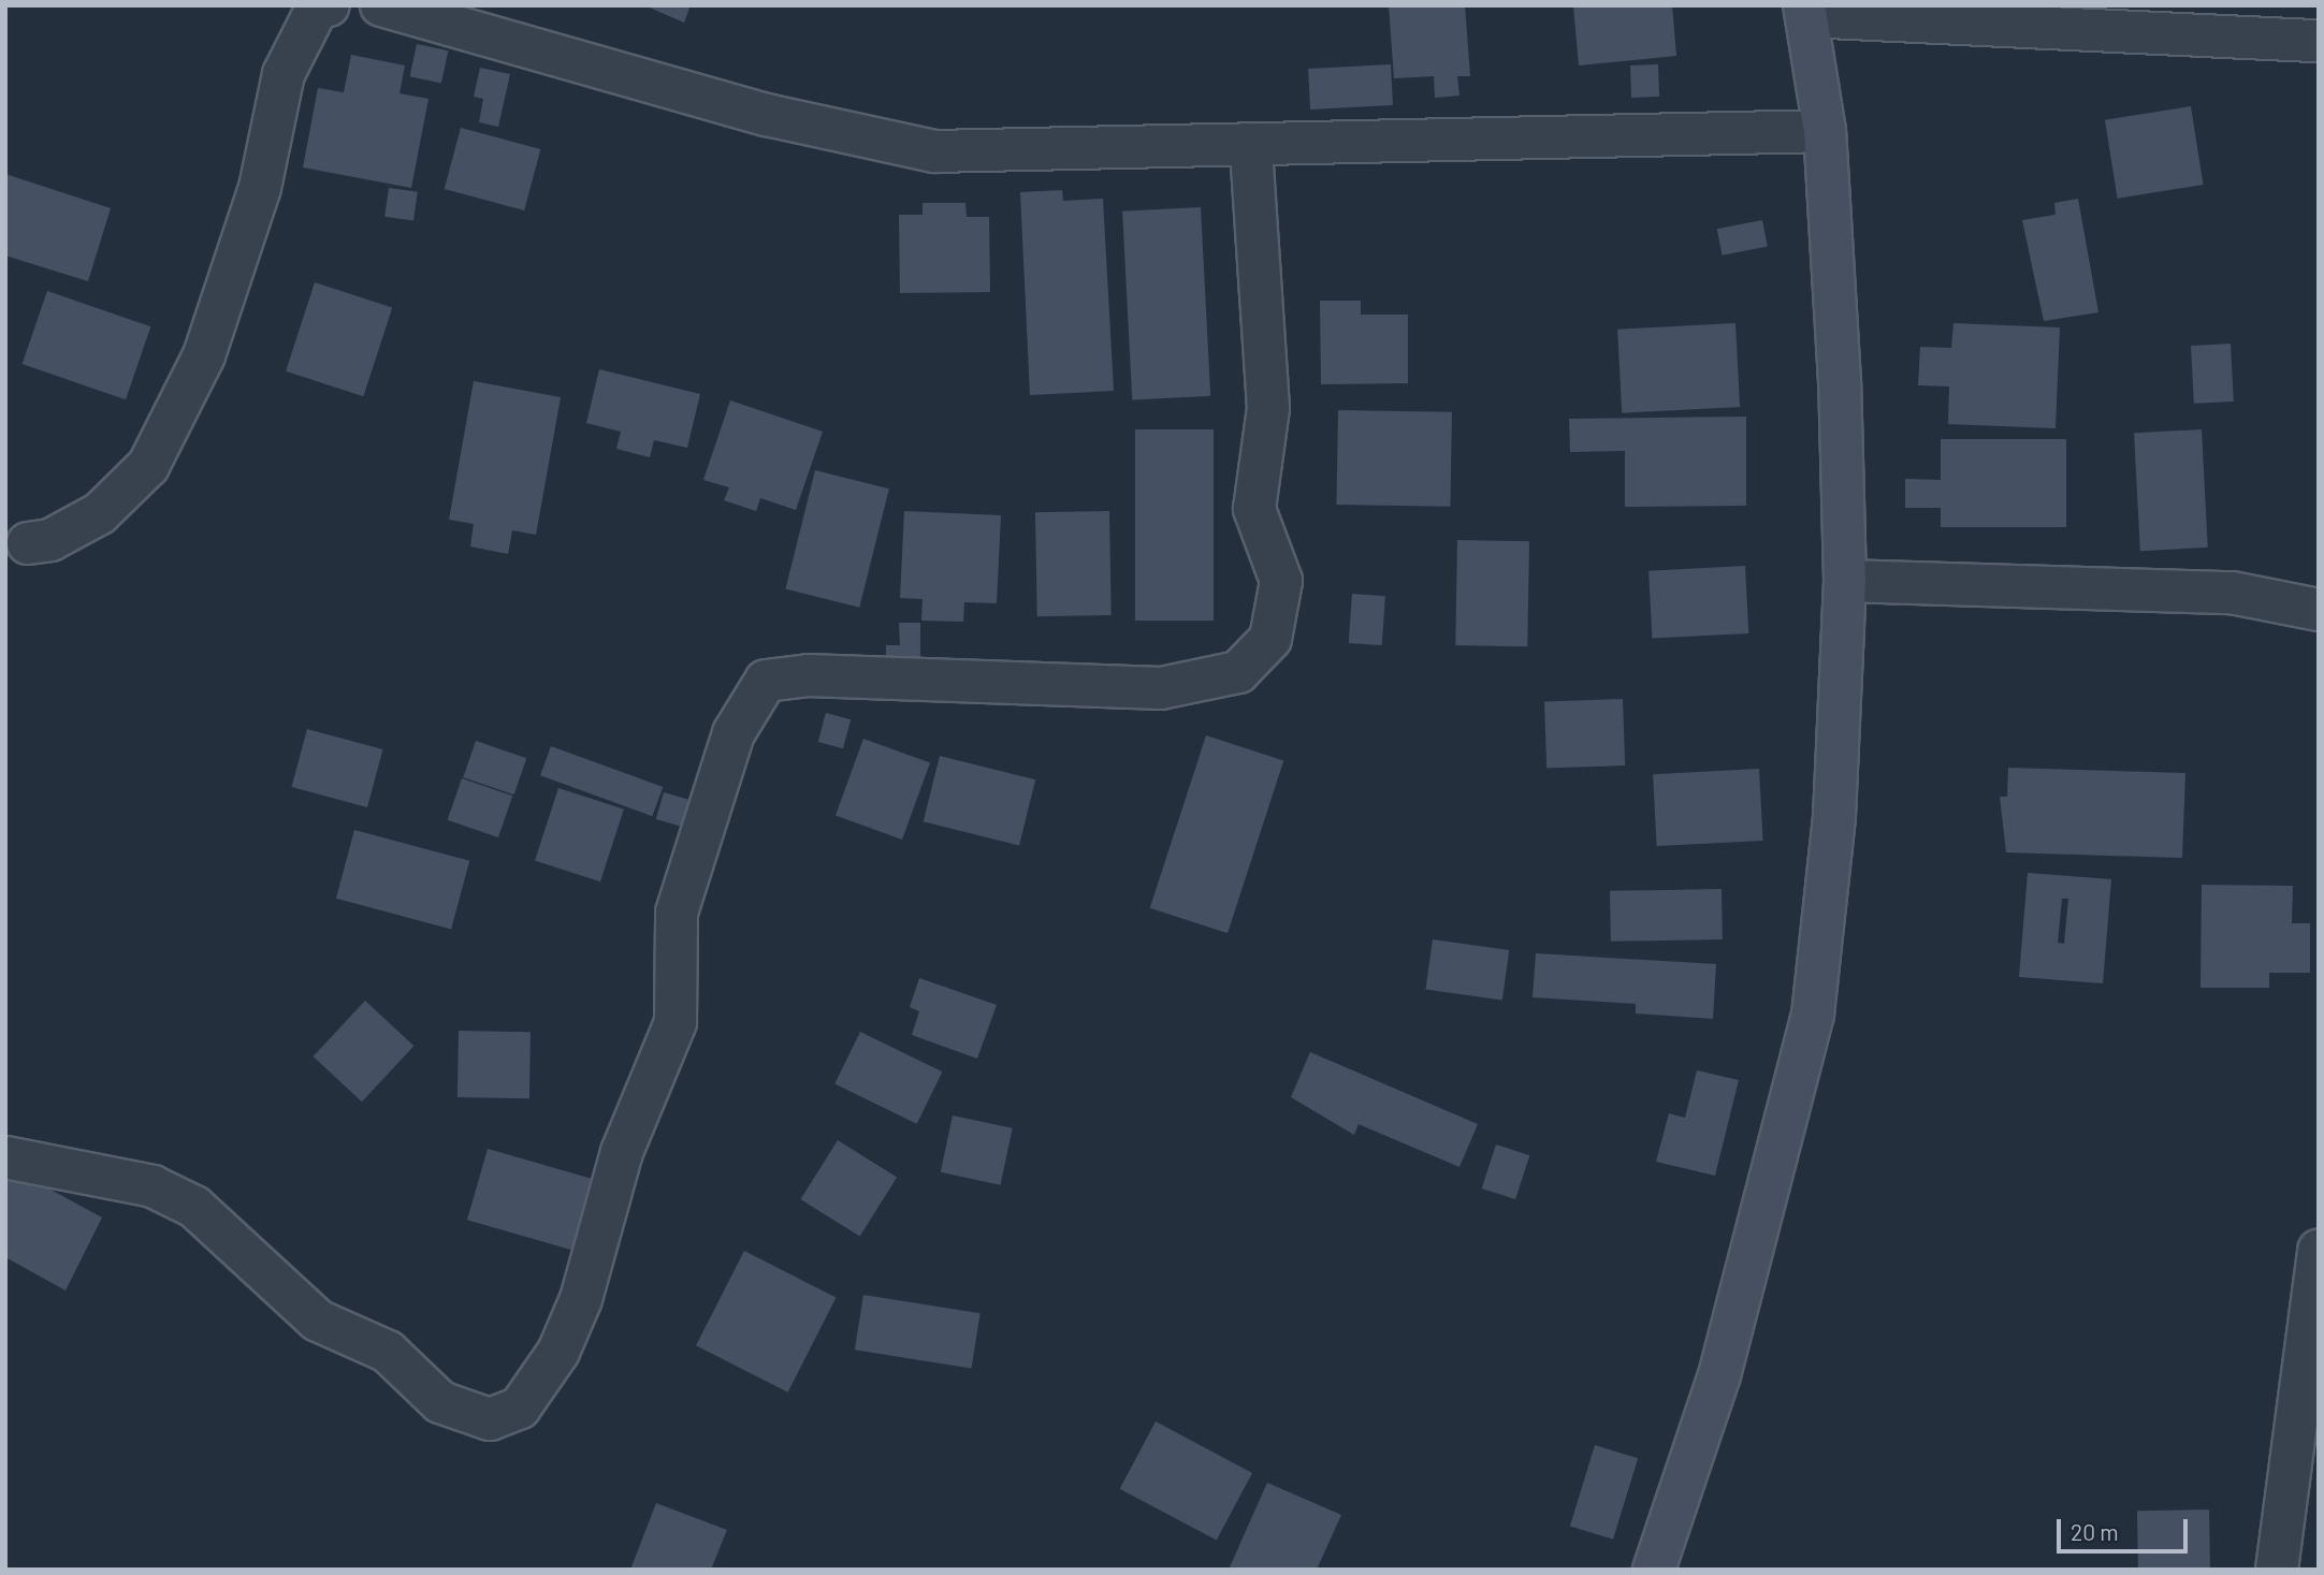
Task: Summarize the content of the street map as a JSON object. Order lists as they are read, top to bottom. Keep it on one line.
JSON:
{"scale_bar":"20 m"}
